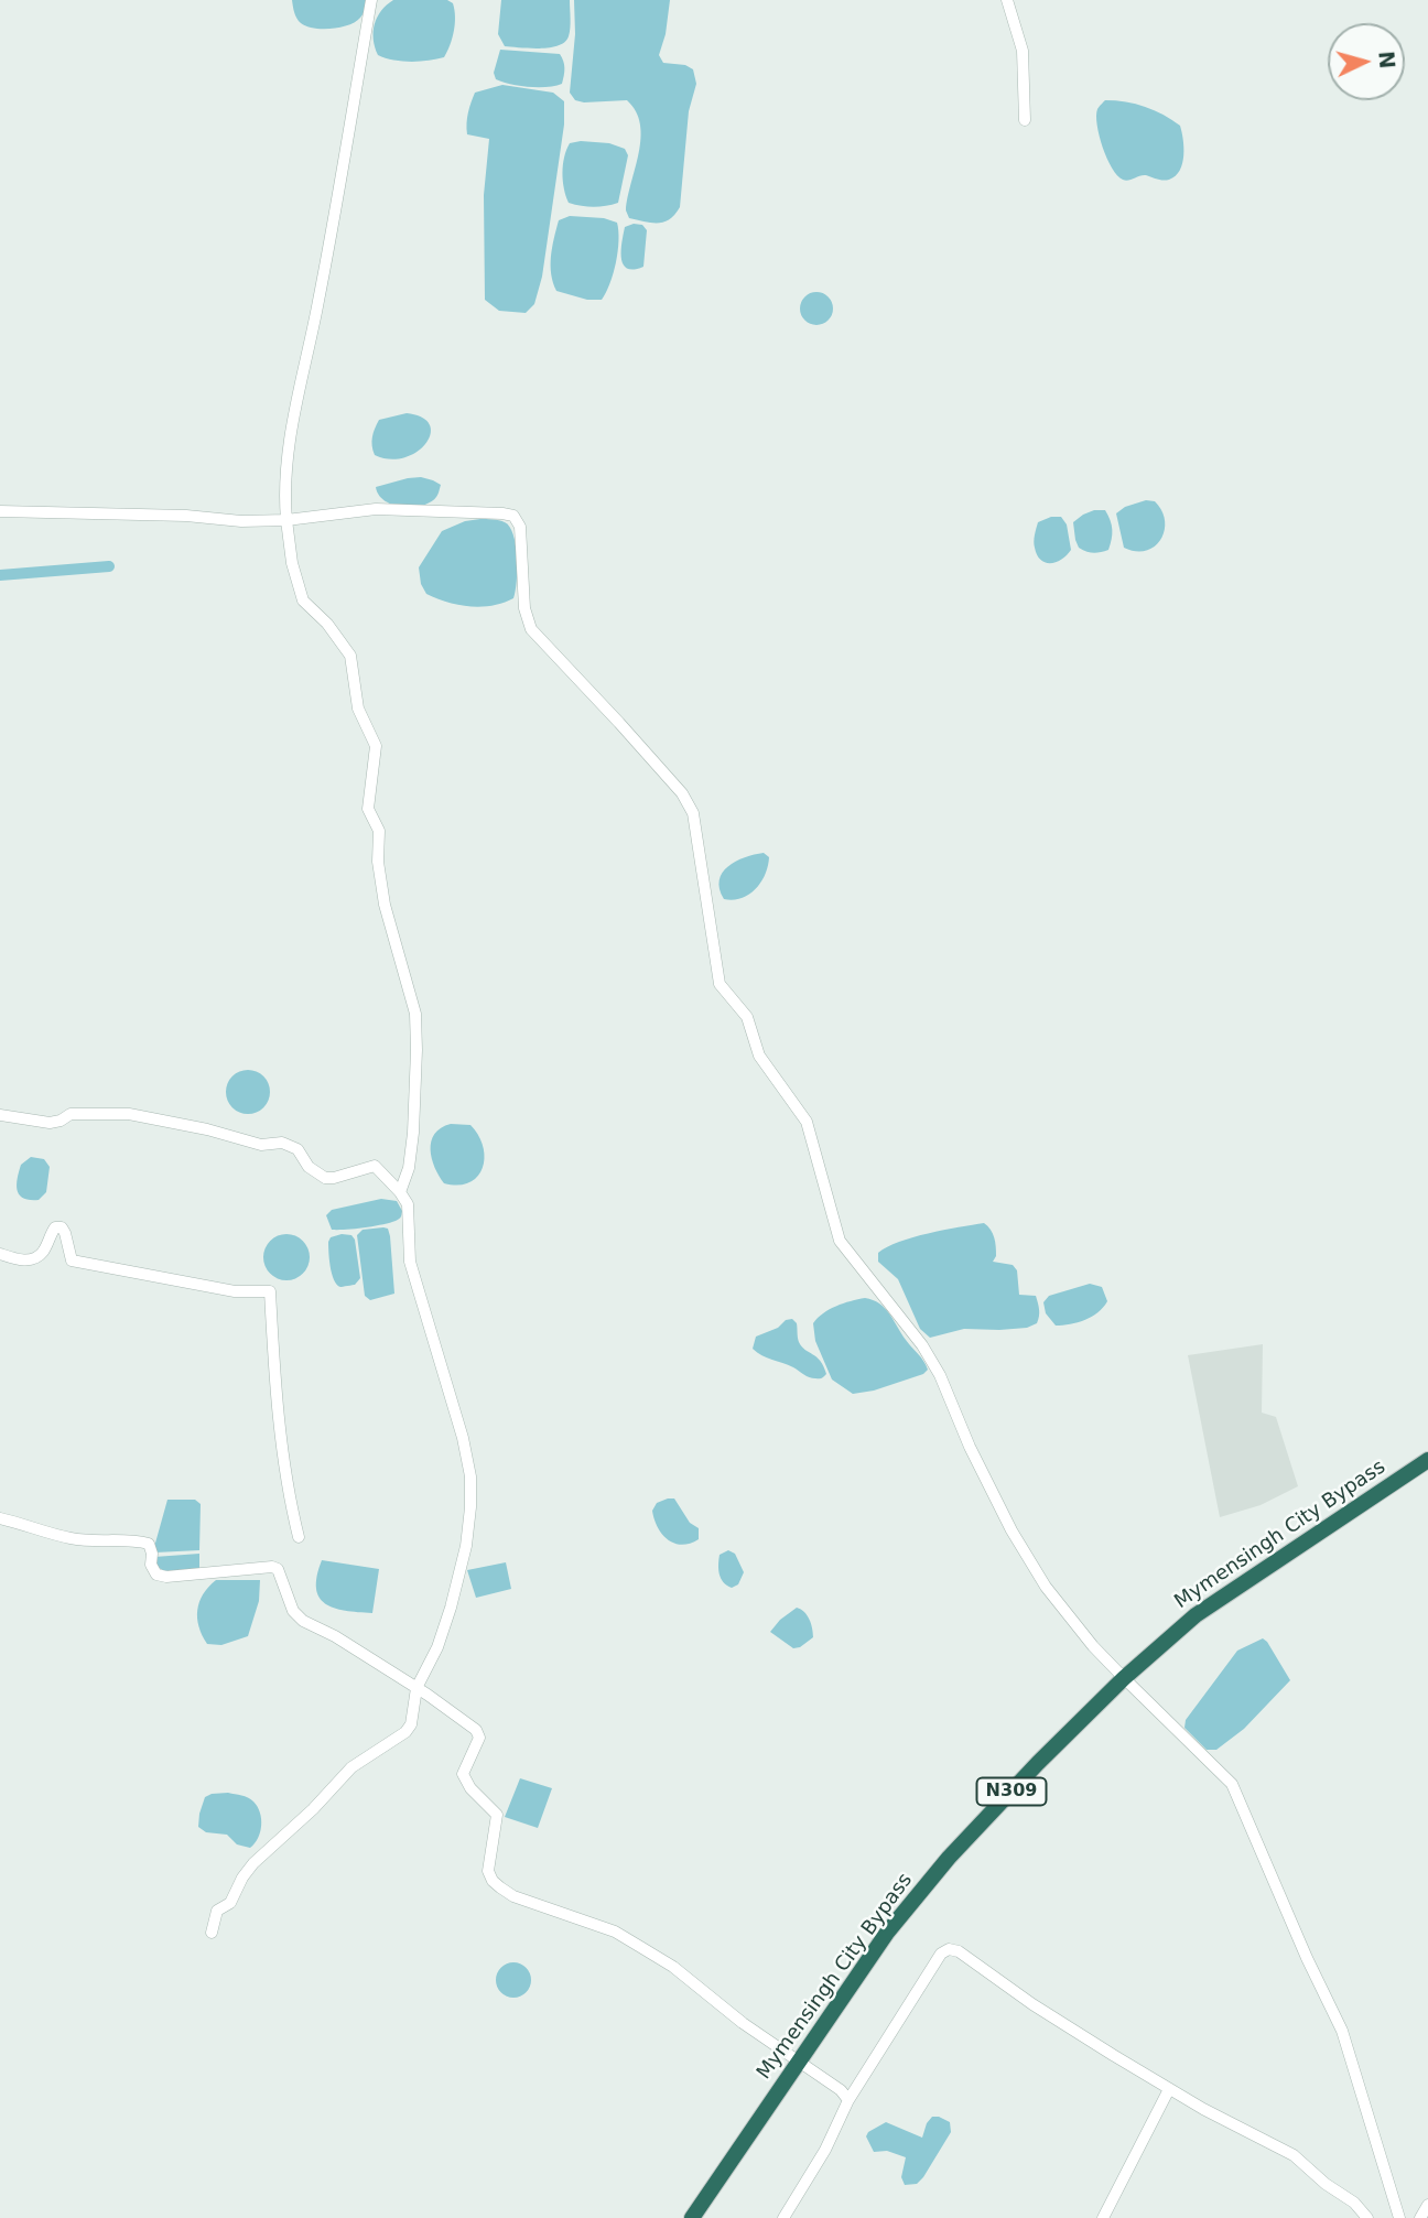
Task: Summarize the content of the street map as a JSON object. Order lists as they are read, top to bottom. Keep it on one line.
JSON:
{"streets":{"highway":["Mymensingh City Bypass","N309"]},"north":"right"}
